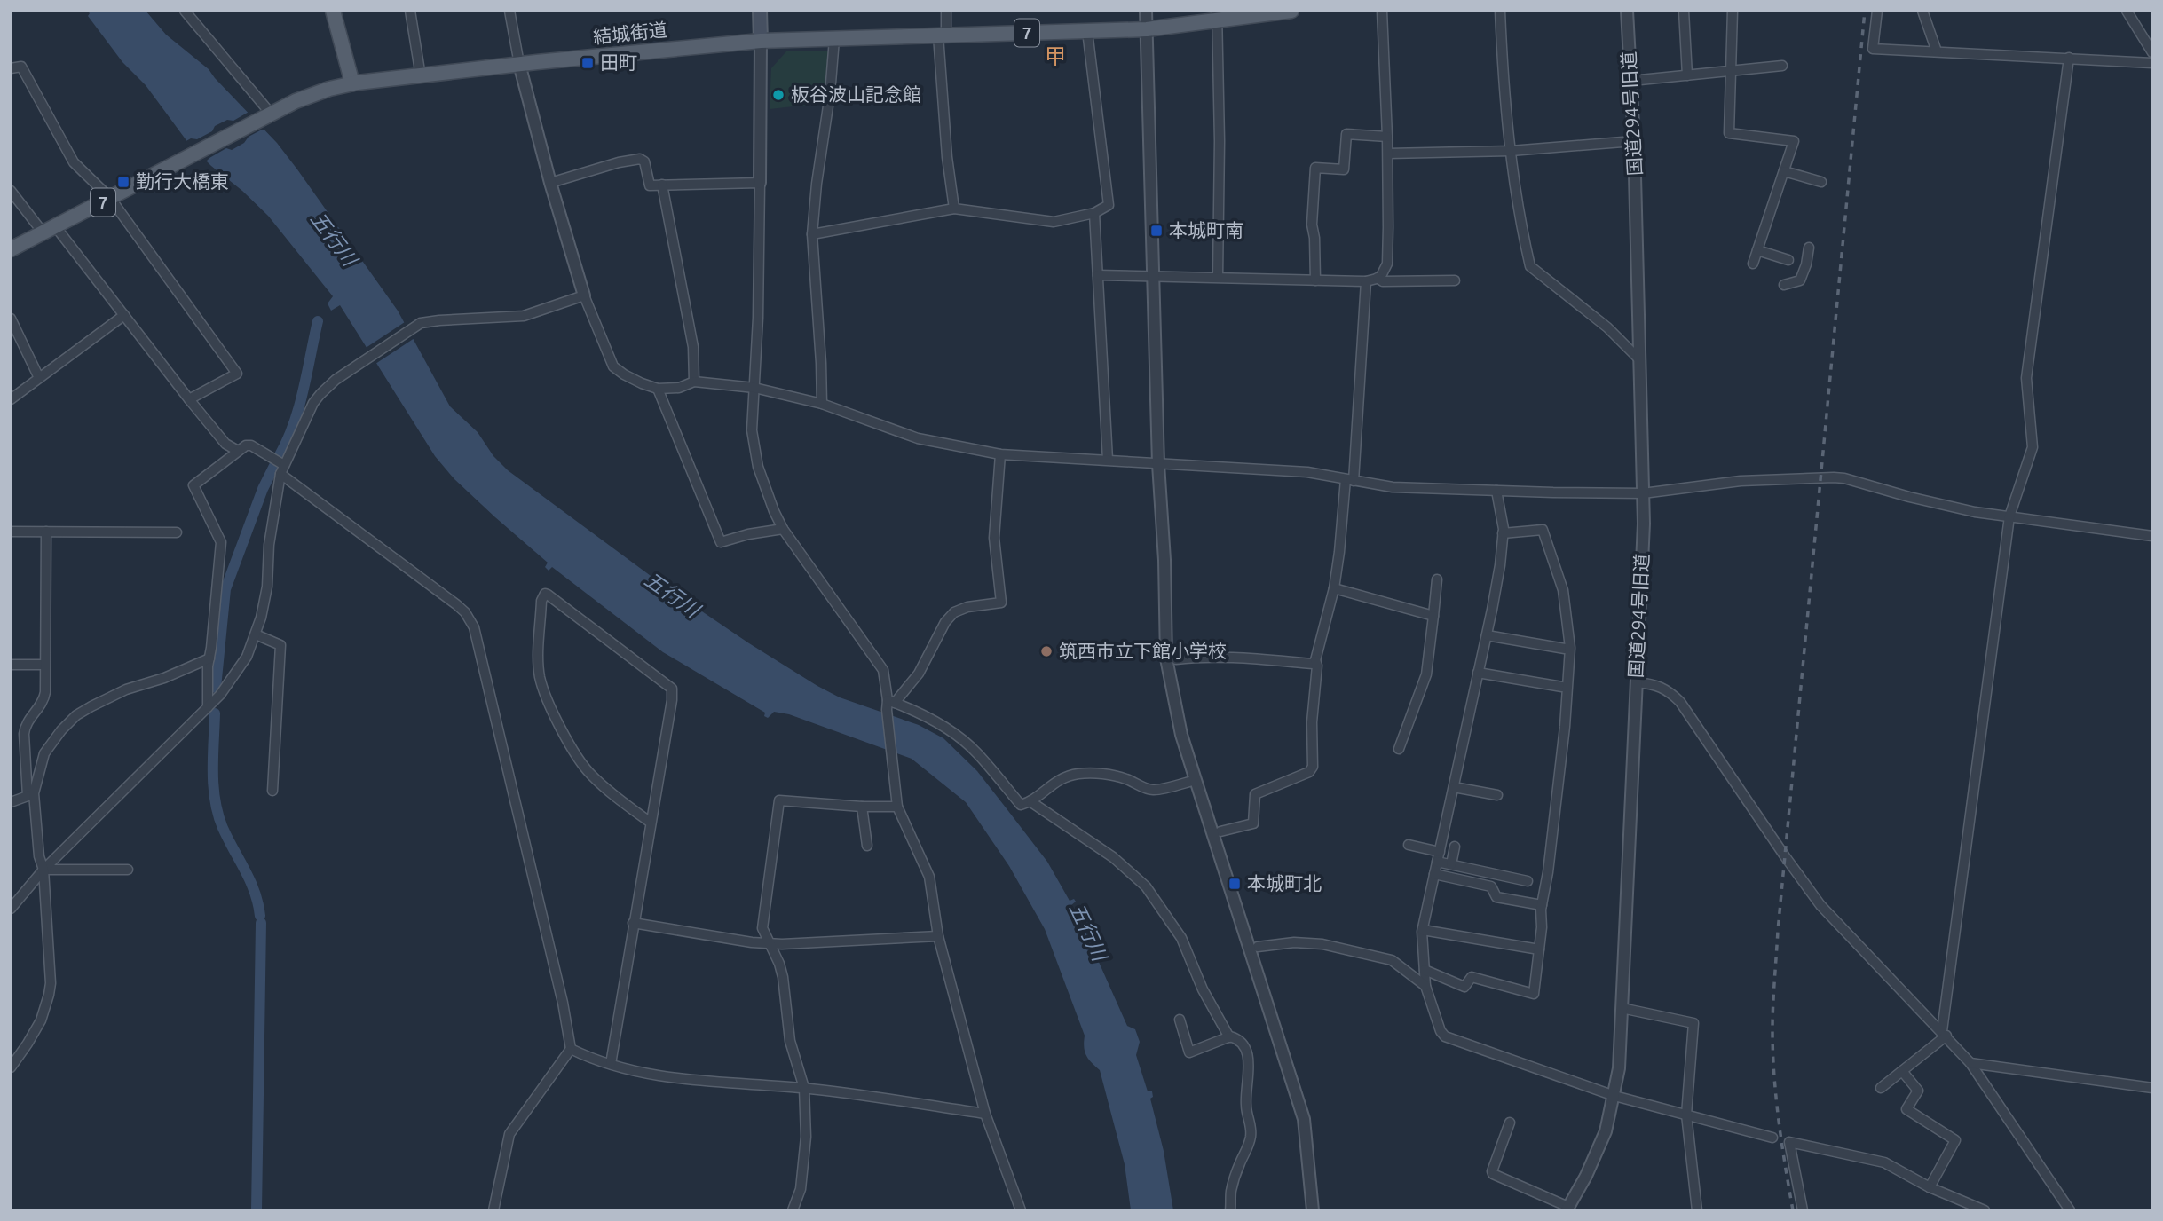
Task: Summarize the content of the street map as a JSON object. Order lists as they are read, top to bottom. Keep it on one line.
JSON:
{"streets":{"main road":["7","結城街道"],"street":["国道294号旧道"]},"districts":["甲"],"water":["五行川"],"places":{"transit":["田町","勤行大橋東","本城町南","本城町北"],"other":["板谷波山記念館","筑西市立下館小学校"]}}
